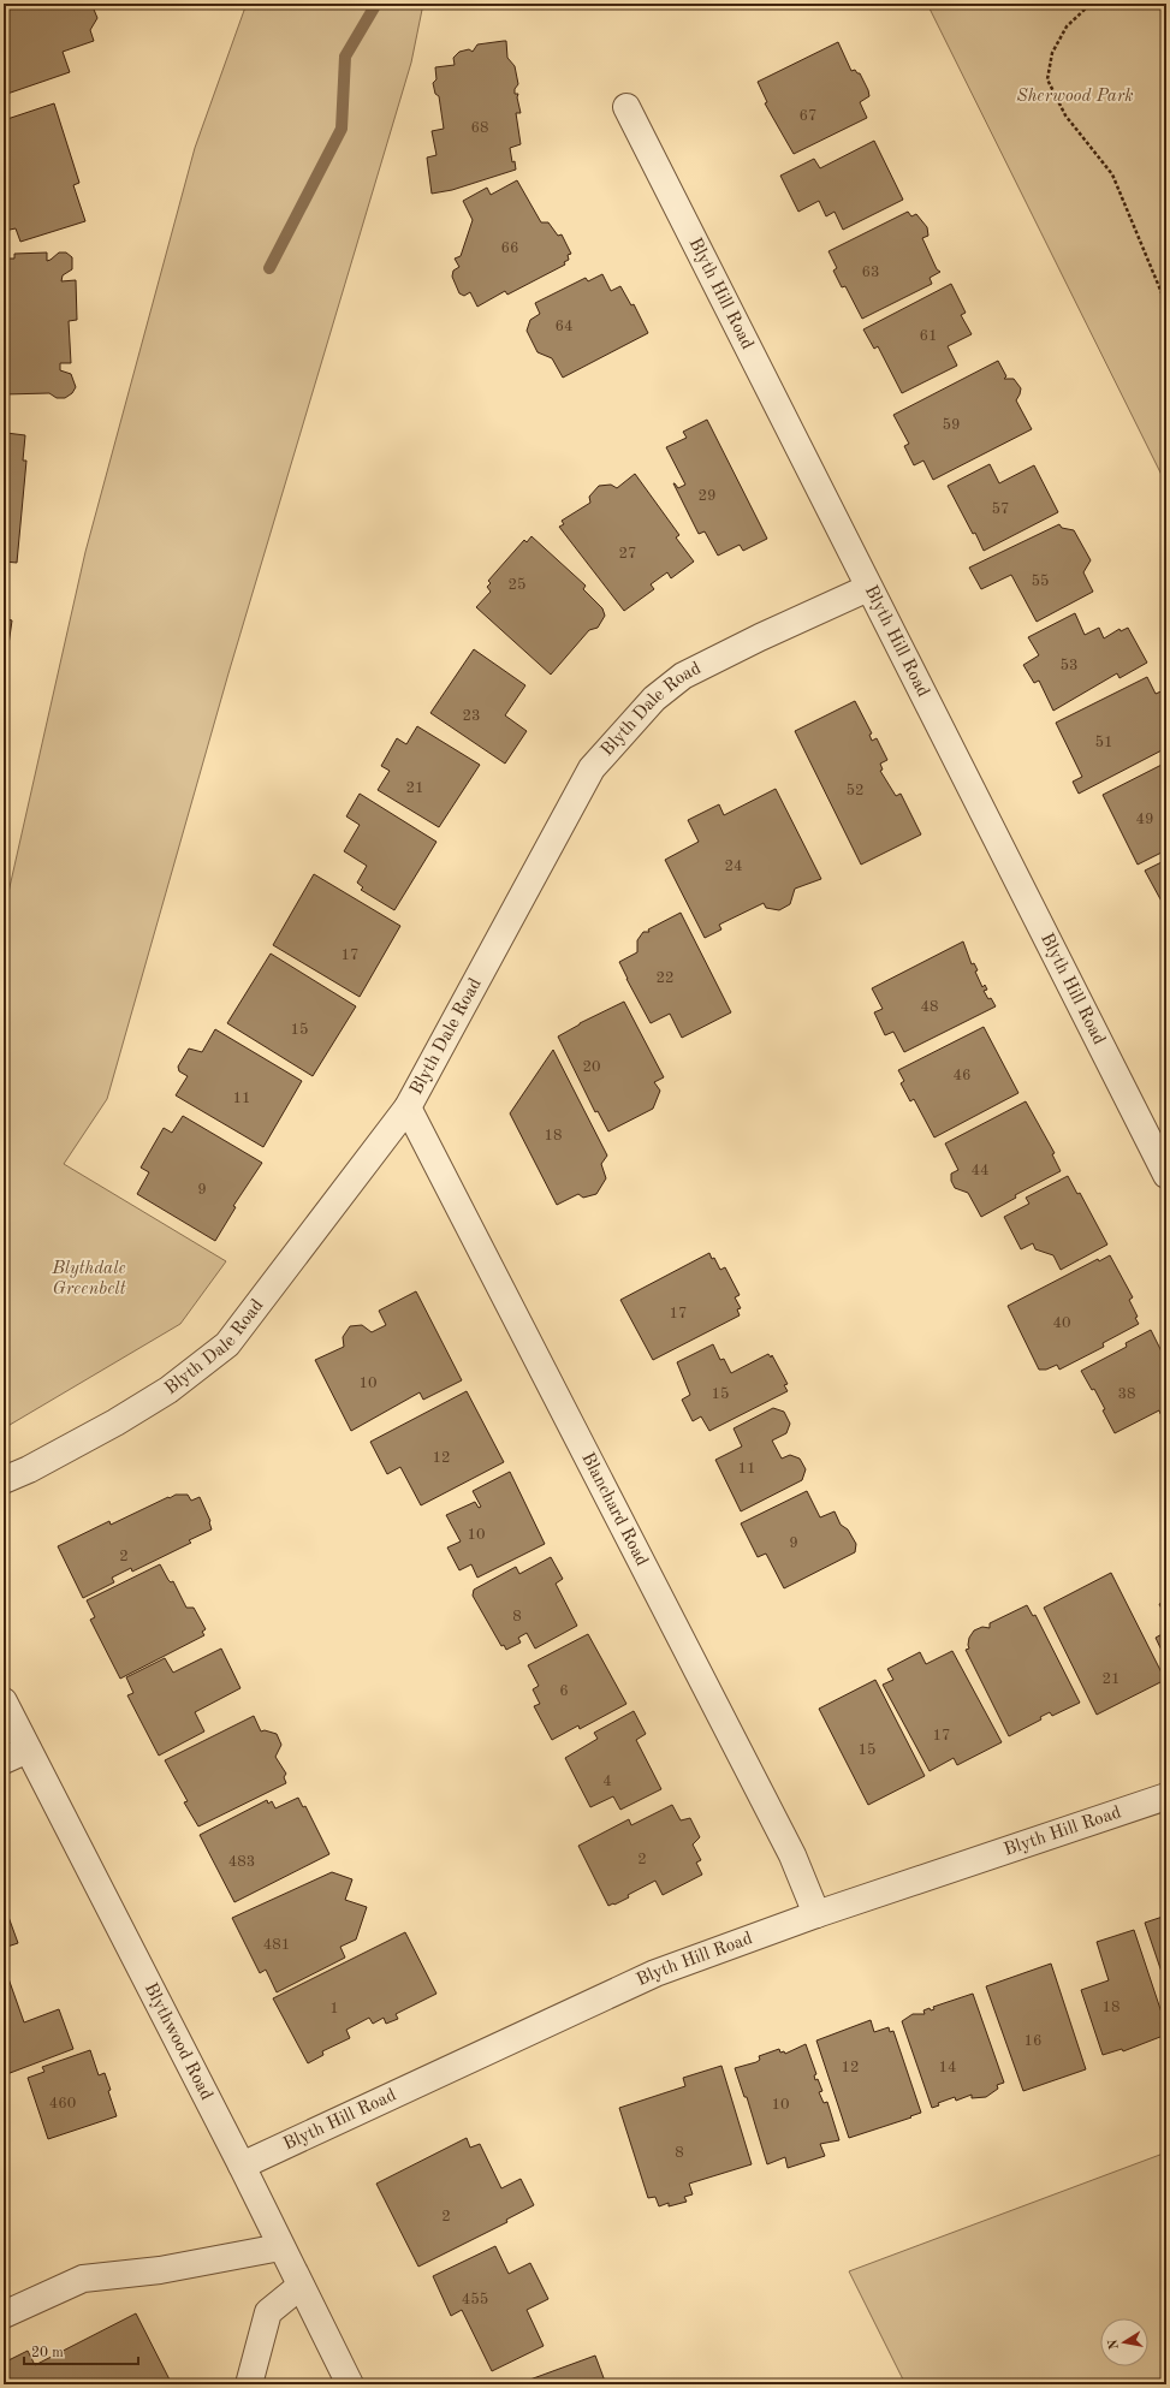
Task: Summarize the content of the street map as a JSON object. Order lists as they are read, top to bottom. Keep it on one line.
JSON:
{"streets":{"street":["Blyth Hill Road","Blyth Dale Road","Blanchard Road","Blythwood Road"]},"crossings":[["Blyth Hill Road","Blyth Dale Road"],["Blyth Hill Road","Blanchard Road"],["Blyth Hill Road","Blythwood Road"],["Blyth Dale Road","Blanchard Road"]],"parks":["Sherwood Park","Blythdale Greenbelt"],"house_numbers":["67","68","66","63","64","61","59","29","57","27","55","25","53","23","51","21","52","49","24","17","22","48","15","20","46","11","18","44","9","17","40","10","15","38","12","11","10","9","2","8","21","6","17","15","4","2","483","481","18","1","16","12","14","460","10","8","2","455"],"scale_bar":"20 m","north":"left"}
